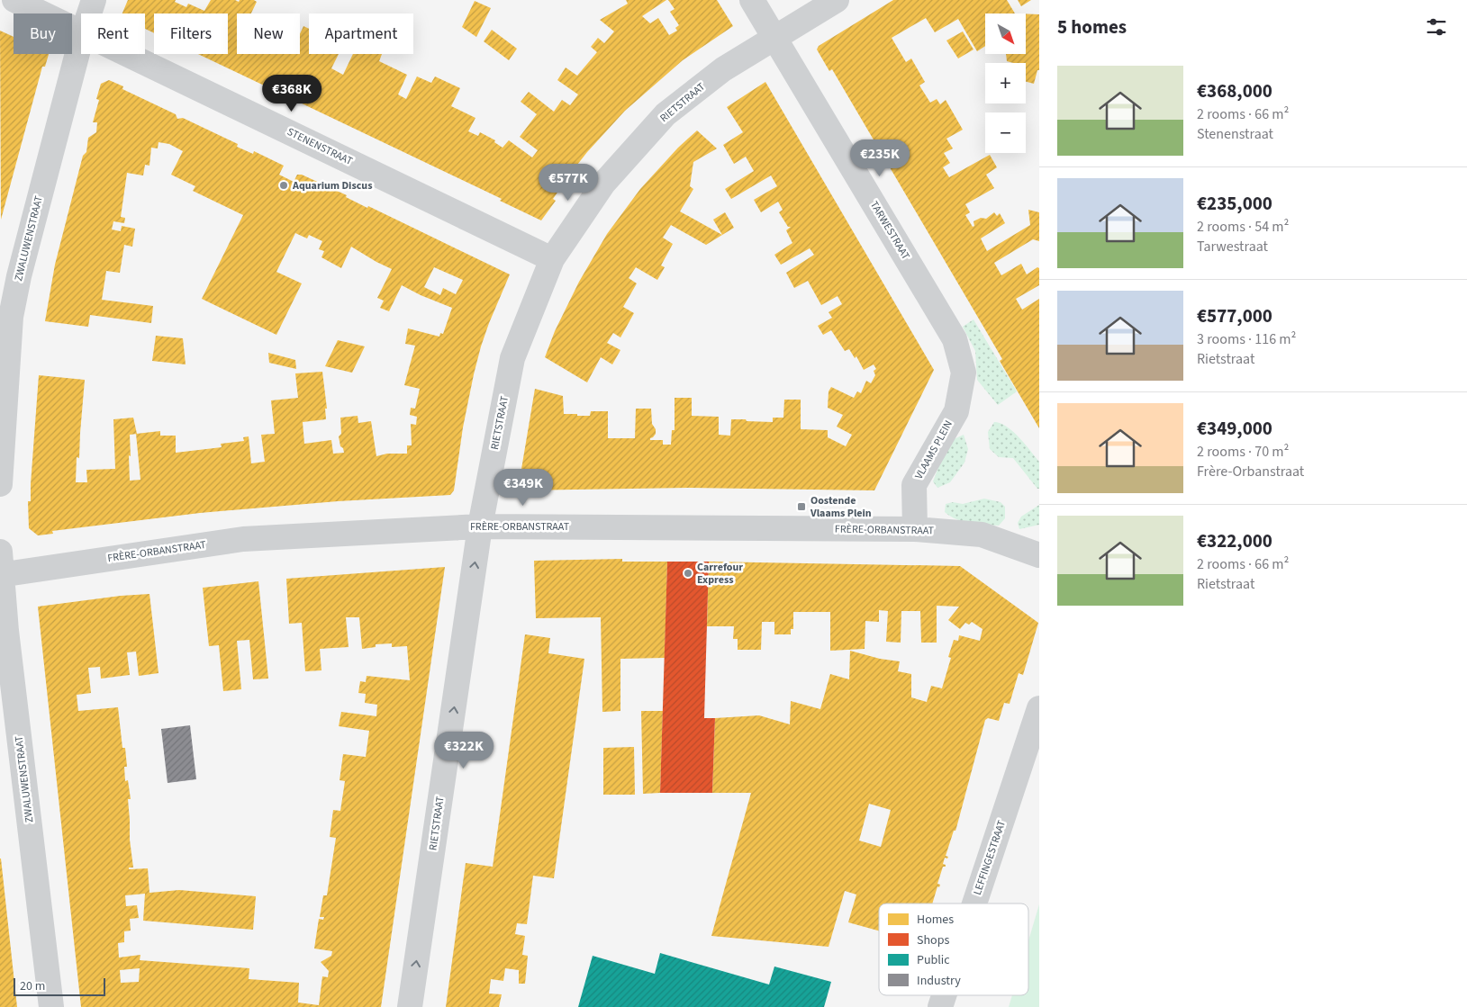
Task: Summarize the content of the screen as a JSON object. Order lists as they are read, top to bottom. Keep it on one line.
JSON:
{"streets":{"street":["RIETSTRAAT","STENENSTRAAT","TARWESTRAAT","ZWALUWENSTRAAT","VLAAMS PLEIN","FRÈRE-ORBANSTRAAT","LEFFINGESTRAAT"]},"crossings":[["RIETSTRAAT","STENENSTRAAT"],["RIETSTRAAT","TARWESTRAAT"],["RIETSTRAAT","FRÈRE-ORBANSTRAAT"],["TARWESTRAAT","VLAAMS PLEIN"],["ZWALUWENSTRAAT","FRÈRE-ORBANSTRAAT"],["VLAAMS PLEIN","FRÈRE-ORBANSTRAAT"]],"one_way":["RIETSTRAAT"],"places":{"other":["Aquarium Discus","Carrefour Express"],"transit":["Oostende Vlaams Plein"]},"legend":["Homes","Shops","Public","Industry"],"scale_bar":"20 m","north":"bottom right","page":{"heading":"5 homes","map_buttons":["+","−"],"chip":["Buy","Rent","Filters","New","Apartment"],"list":[{"name":"€368,000","note":"2 rooms · 66 m² · Stenenstraat"},{"name":"€235,000","note":"2 rooms · 54 m² · Tarwestraat"},{"name":"€577,000","note":"3 rooms · 116 m² · Rietstraat"},{"name":"€349,000","note":"2 rooms · 70 m² · Frère-Orbanstraat"},{"name":"€322,000","note":"2 rooms · 66 m² · Rietstraat"}],"price":["€368K","€235K","€577K","€349K","€322K"],"scale":"20 m"}}
